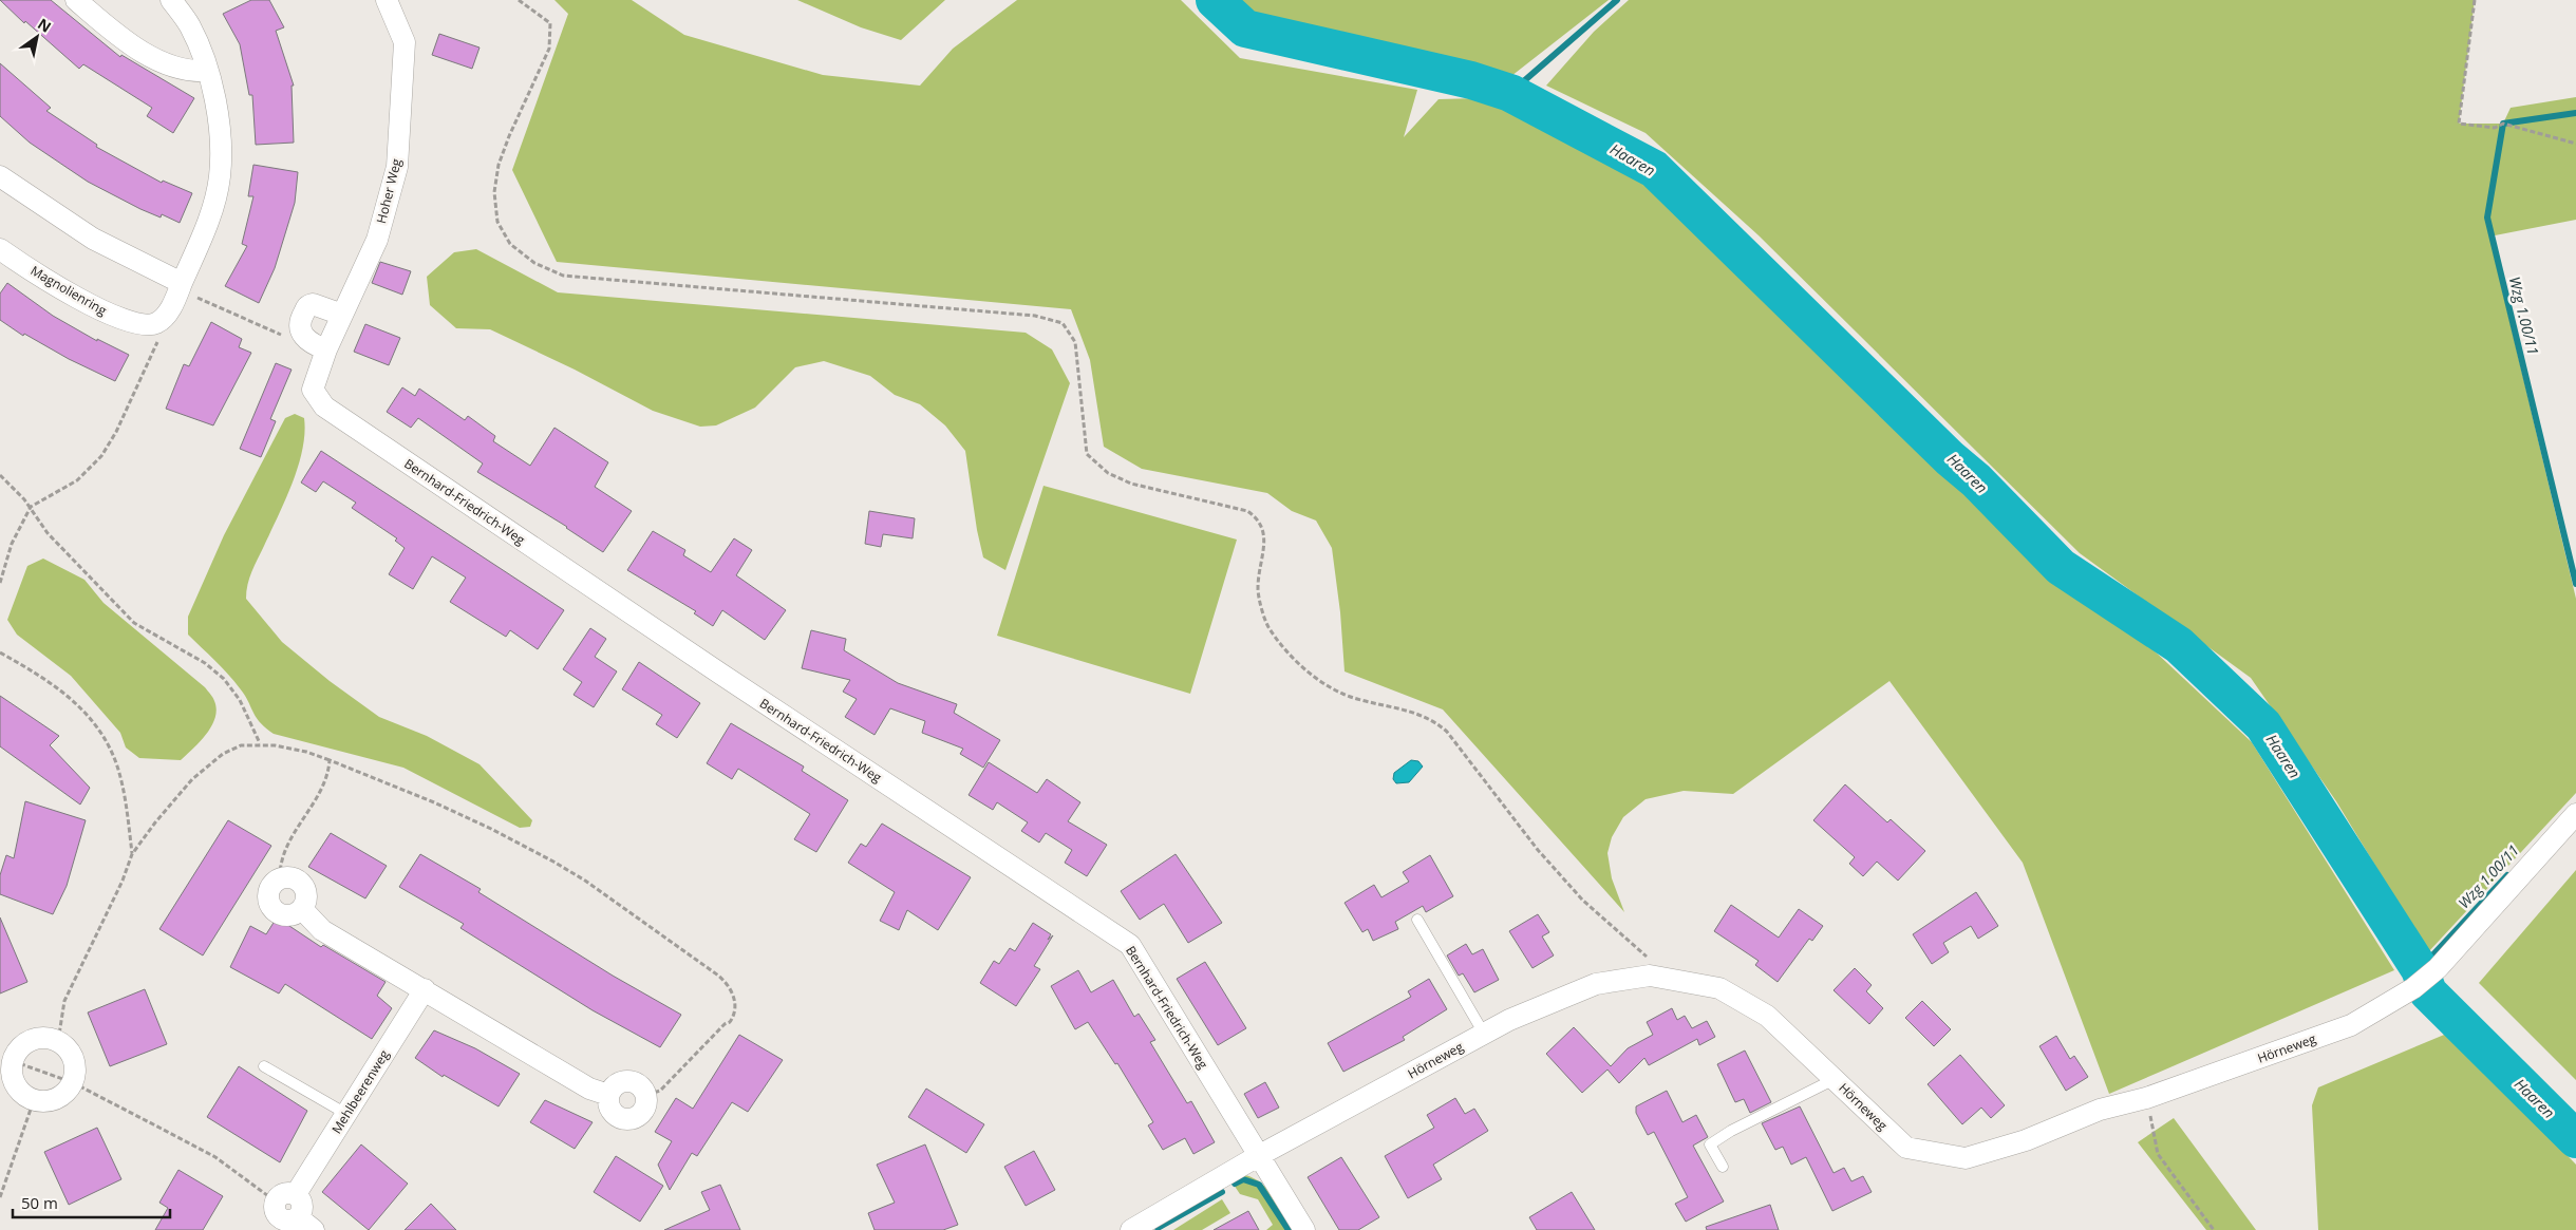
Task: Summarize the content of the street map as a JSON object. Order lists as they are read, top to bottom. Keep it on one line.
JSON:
{"streets":{"street":["Hoher Weg","Magnolienring","Bernhard-Friedrich-Weg","Hörneweg","Mehlbeerenweg"]},"crossings":[["Hoher Weg","Bernhard-Friedrich-Weg"],["Bernhard-Friedrich-Weg","Hörneweg"]],"water":["Haaren","Wzg 1.00/11"],"scale_bar":"50 m","north":"top right"}
